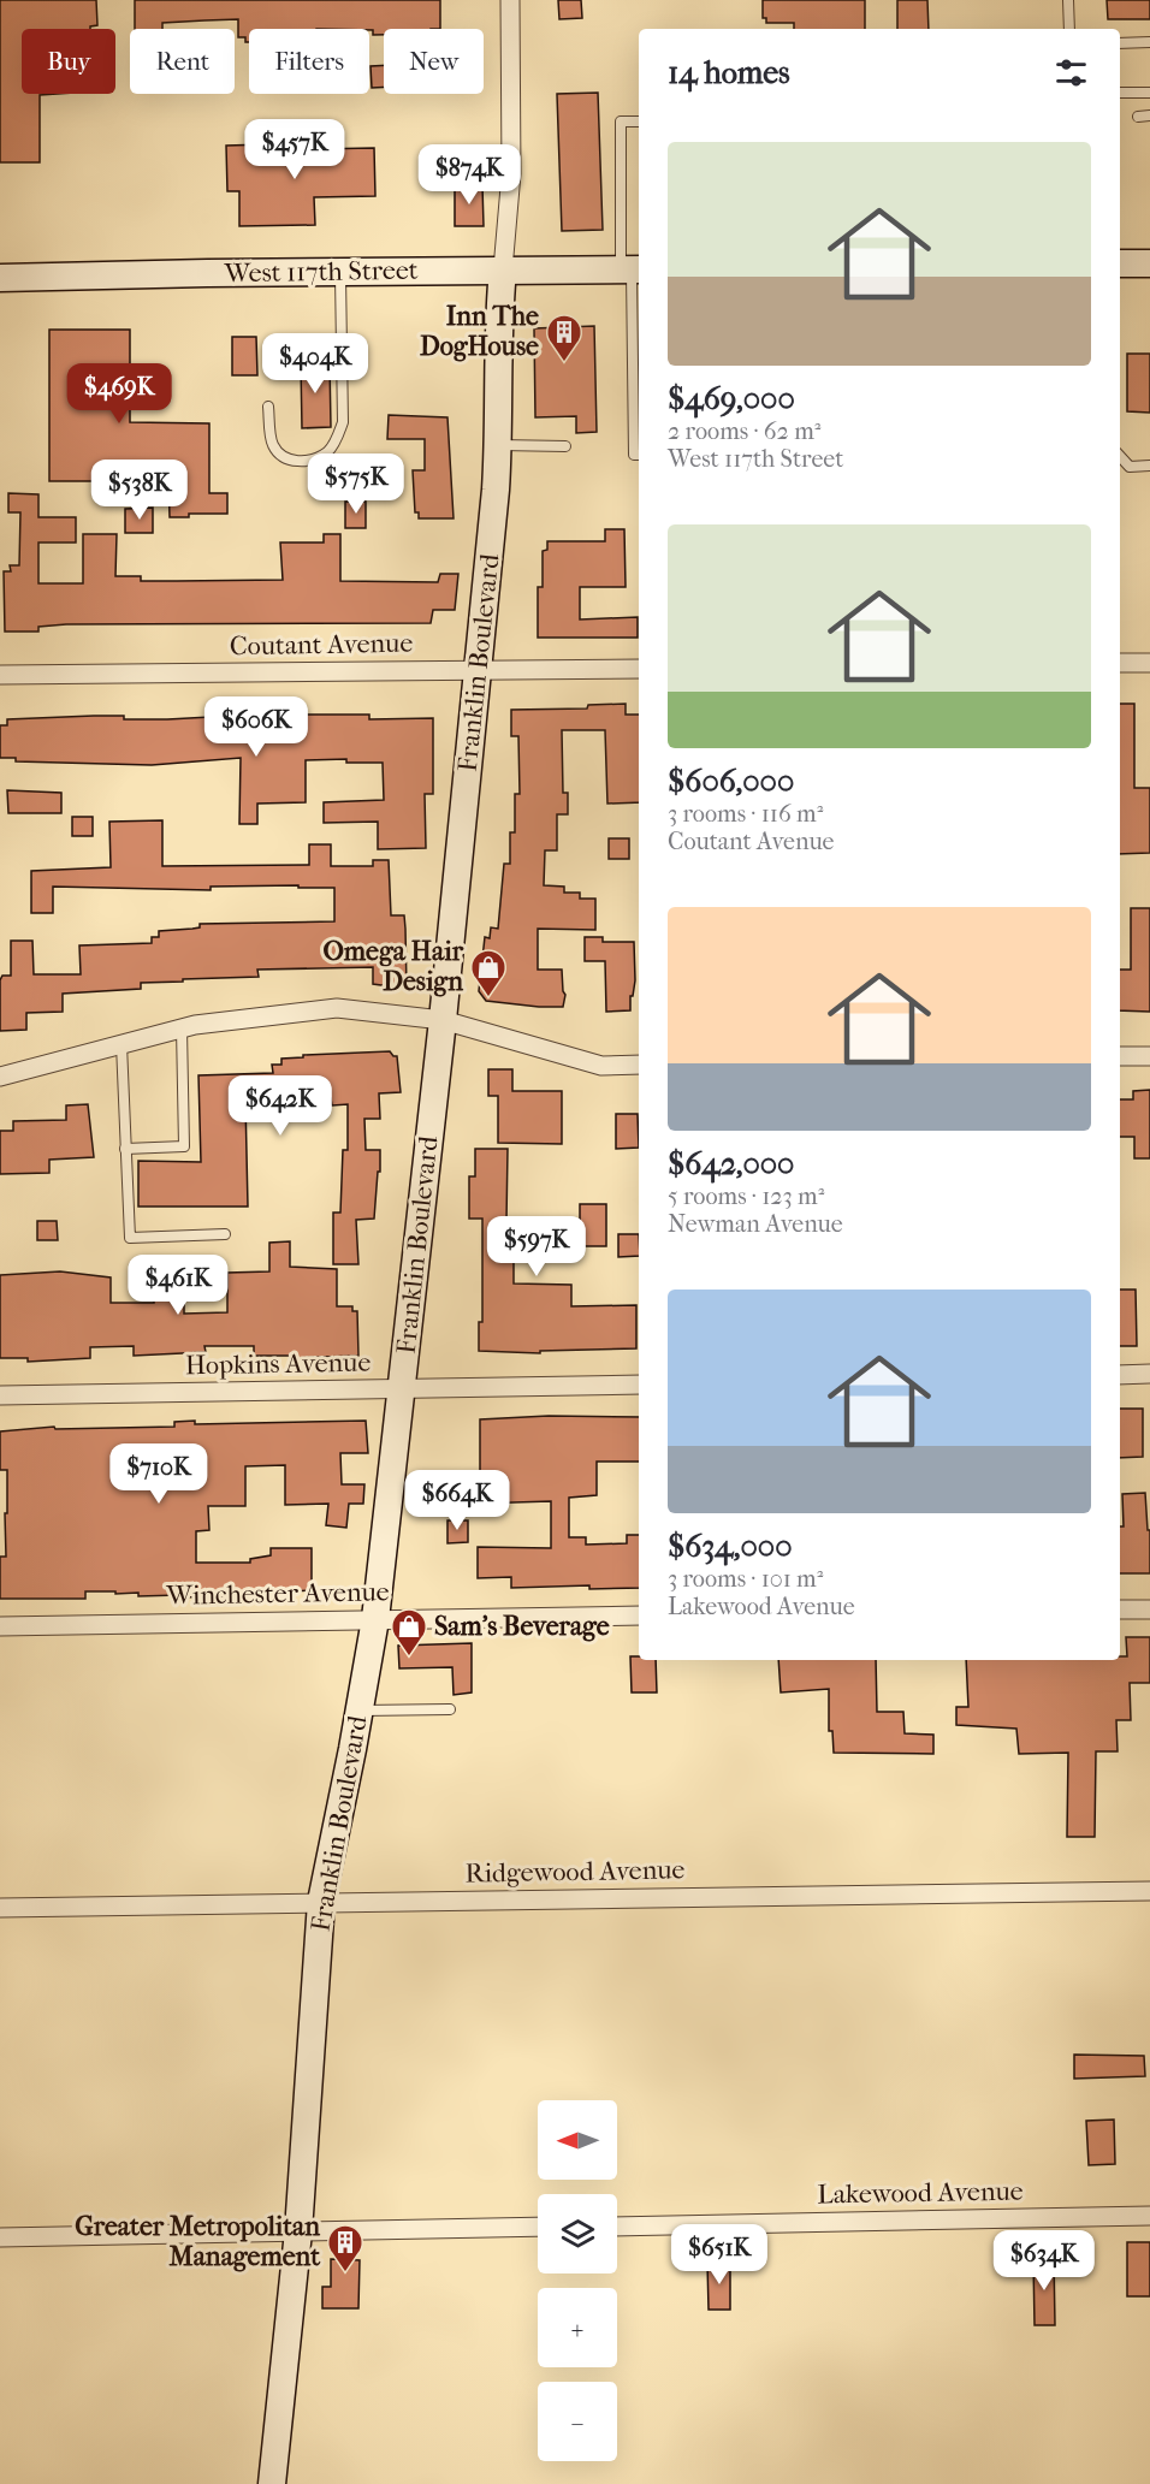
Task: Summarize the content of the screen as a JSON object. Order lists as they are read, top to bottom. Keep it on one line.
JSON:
{"streets":{"street":["West 117th Street","Coutant Avenue","Franklin Boulevard","Hopkins Avenue","Winchester Avenue","Ridgewood Avenue","Lakewood Avenue"]},"crossings":[["West 117th Street","Franklin Boulevard"],["Coutant Avenue","Franklin Boulevard"],["Franklin Boulevard","Hopkins Avenue"],["Franklin Boulevard","Winchester Avenue"],["Franklin Boulevard","Ridgewood Avenue"]],"places":{"building":["Inn The DogHouse","Greater Metropolitan Management"],"shop":["Omega Hair Design","Sam's Beverage"]},"north":"left","page":{"chip":["Buy","Rent","Filters","New"],"heading":"14 homes","list":[{"name":"$469,000","note":"2 rooms · 62 m² · West 117th Street"},{"name":"$606,000","note":"3 rooms · 116 m² · Coutant Avenue"},{"name":"$642,000","note":"5 rooms · 123 m² · Newman Avenue"},{"name":"$634,000","note":"3 rooms · 101 m² · Lakewood Avenue"}],"price":["$457K","$874K","$404K","$469K","$575K","$538K","$606K","$642K","$597K","$461K","$710K","$664K","$651K","$634K"],"map_buttons":["+","−"]}}
